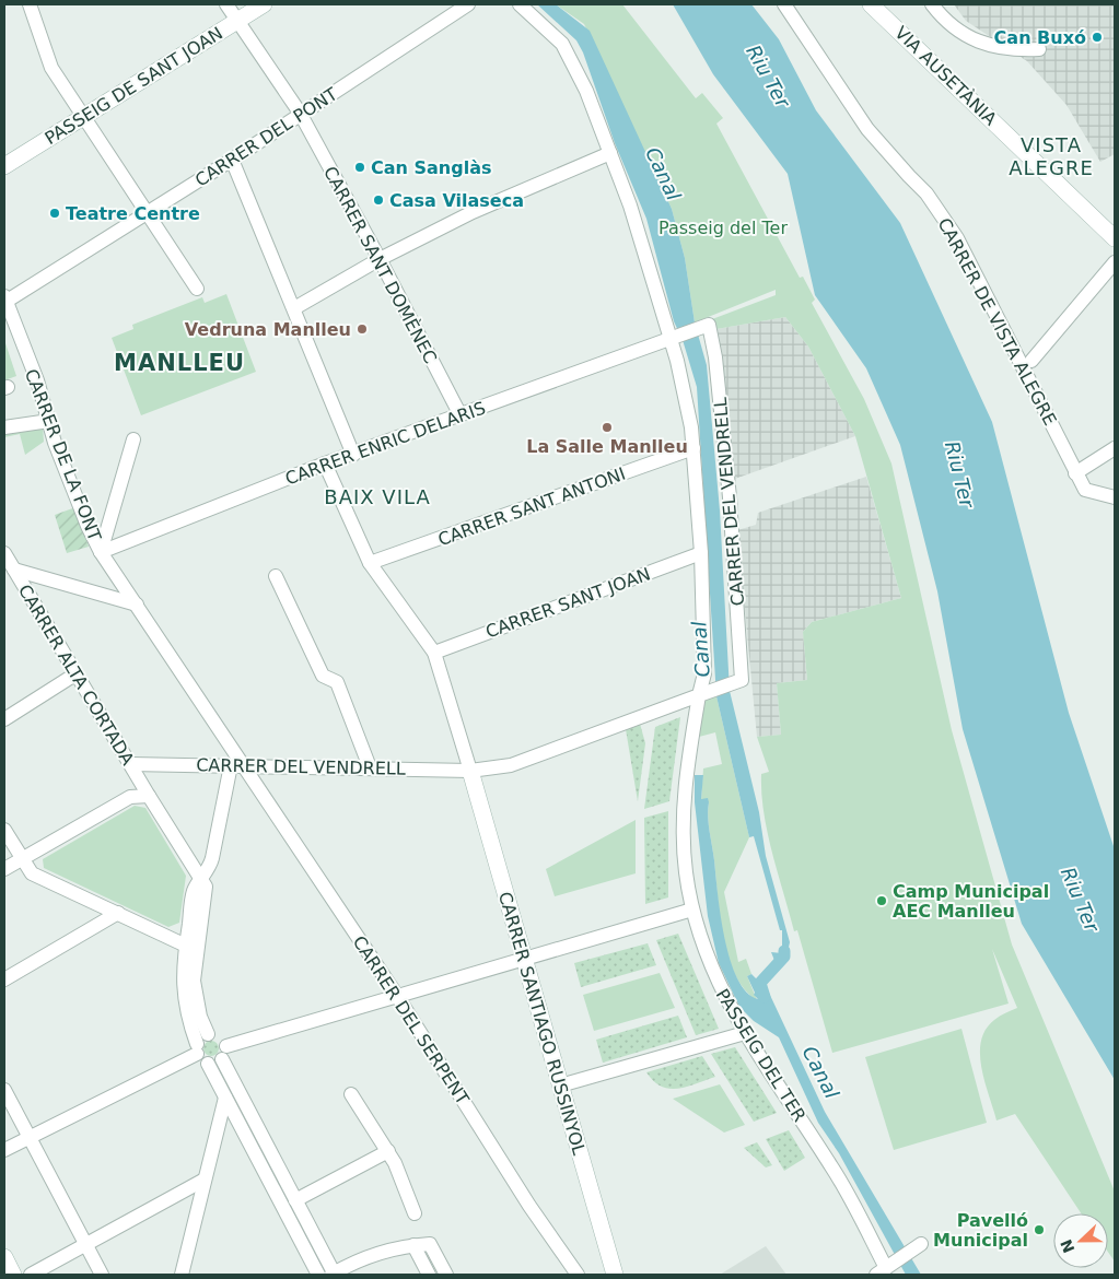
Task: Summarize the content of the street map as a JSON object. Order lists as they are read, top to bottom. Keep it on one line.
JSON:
{"streets":{"street":["VIA AUSETÀNIA","PASSEIG DE SANT JOAN","CARRER DEL PONT","CARRER SANT DOMÈNEC","CARRER DE VISTA ALEGRE","CARRER ENRIC DELARIS","CARRER DE LA FONT","CARRER DEL VENDRELL","CARRER SANT ANTONI","CARRER SANT JOAN","CARRER ALTA CORTADA","CARRER DEL SERPENT","CARRER SANTIAGO RUSSINYOL","PASSEIG DEL TER"]},"crossings":[["PASSEIG DE SANT JOAN","CARRER SANT DOMÈNEC"],["CARRER DEL PONT","CARRER SANT DOMÈNEC"],["CARRER DEL PONT","CARRER DE LA FONT"],["CARRER SANT DOMÈNEC","CARRER ENRIC DELARIS"],["CARRER ENRIC DELARIS","CARRER DE LA FONT"],["CARRER ENRIC DELARIS","CARRER DEL VENDRELL"],["CARRER ENRIC DELARIS","PASSEIG DEL TER"],["CARRER DE LA FONT","CARRER DEL VENDRELL"],["CARRER DE LA FONT","CARRER DEL SERPENT"],["CARRER DEL VENDRELL","CARRER ALTA CORTADA"],["CARRER DEL VENDRELL","CARRER DEL SERPENT"],["CARRER DEL VENDRELL","CARRER SANTIAGO RUSSINYOL"],["CARRER DEL VENDRELL","PASSEIG DEL TER"],["CARRER SANT ANTONI","PASSEIG DEL TER"],["CARRER SANT JOAN","PASSEIG DEL TER"]],"districts":["VISTA ALEGRE","MANLLEU","BAIX VILA"],"water":["Riu Ter","Canal"],"parks":["Passeig del Ter"],"places":["Can Buxó","Can Sanglàs","Casa Vilaseca","Teatre Centre","Vedruna Manlleu","La Salle Manlleu","Camp Municipal AEC Manlleu","Pavelló Municipal"],"north":"left"}
